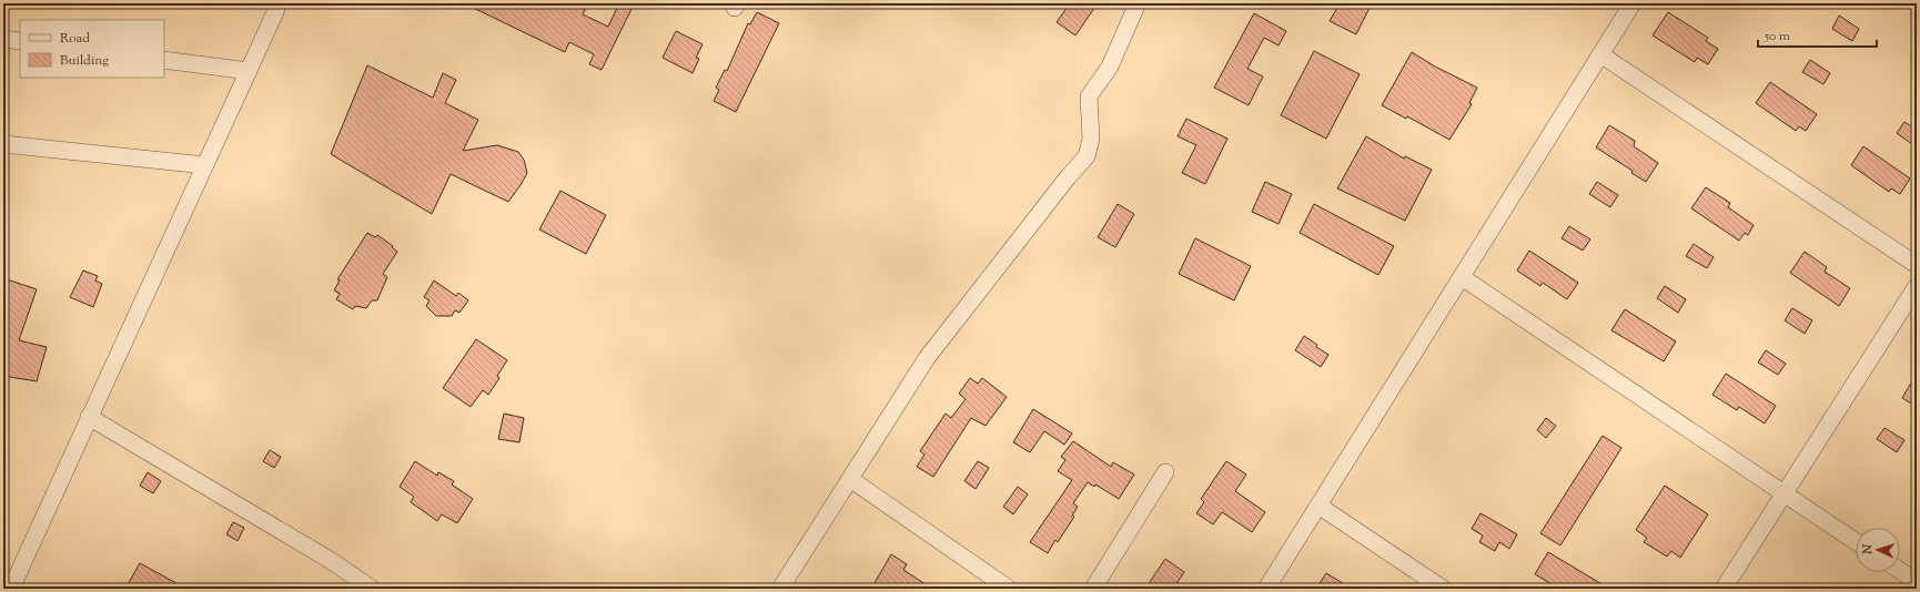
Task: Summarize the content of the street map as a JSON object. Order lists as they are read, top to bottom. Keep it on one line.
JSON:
{"legend":["Road","Building"],"scale_bar":"50 m","north":"left"}
